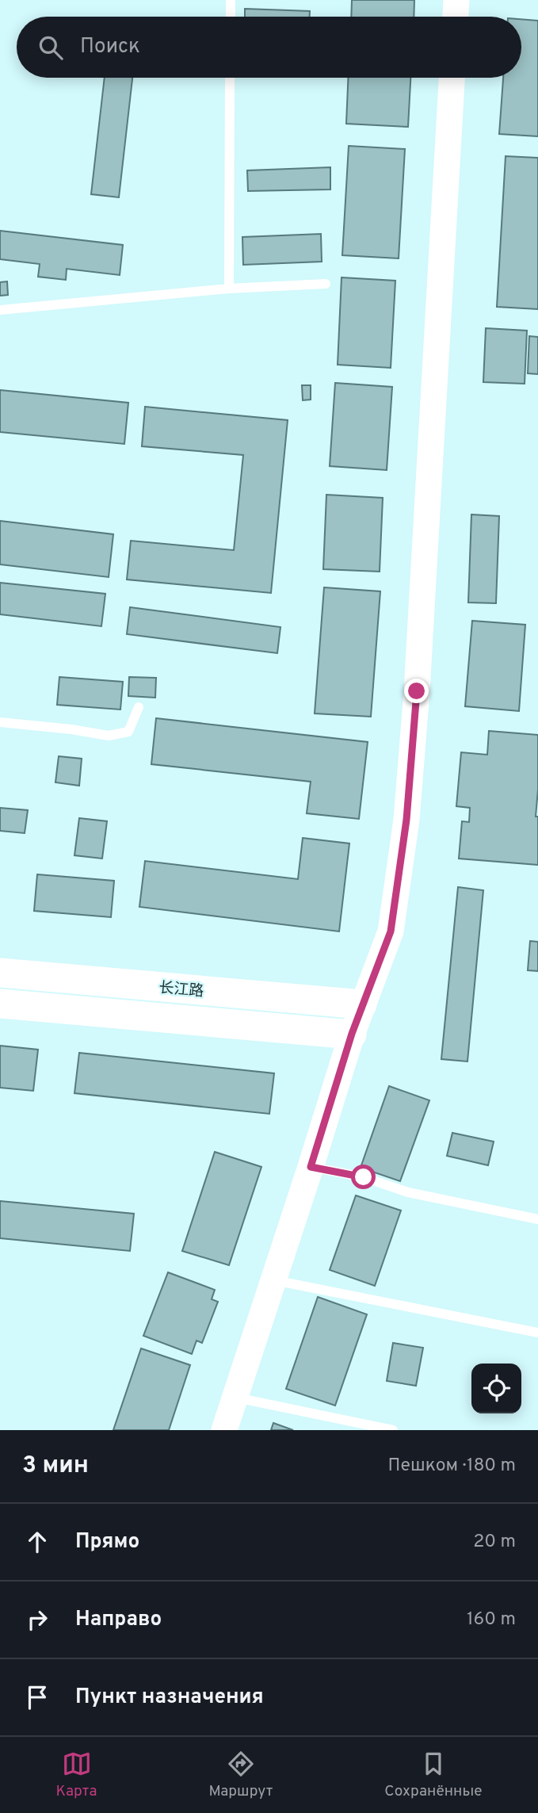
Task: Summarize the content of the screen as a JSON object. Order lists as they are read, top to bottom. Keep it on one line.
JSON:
{"streets":{"main road":["长江路"]},"page":{"search":"Поиск","heading":["3 мин","Пешком · 180 m"],"list":[["Прямо","20 m"],["Направо","160 m"],"Пункт назначения"],"nav":["Карта","Маршрут","Сохранённые"]}}
